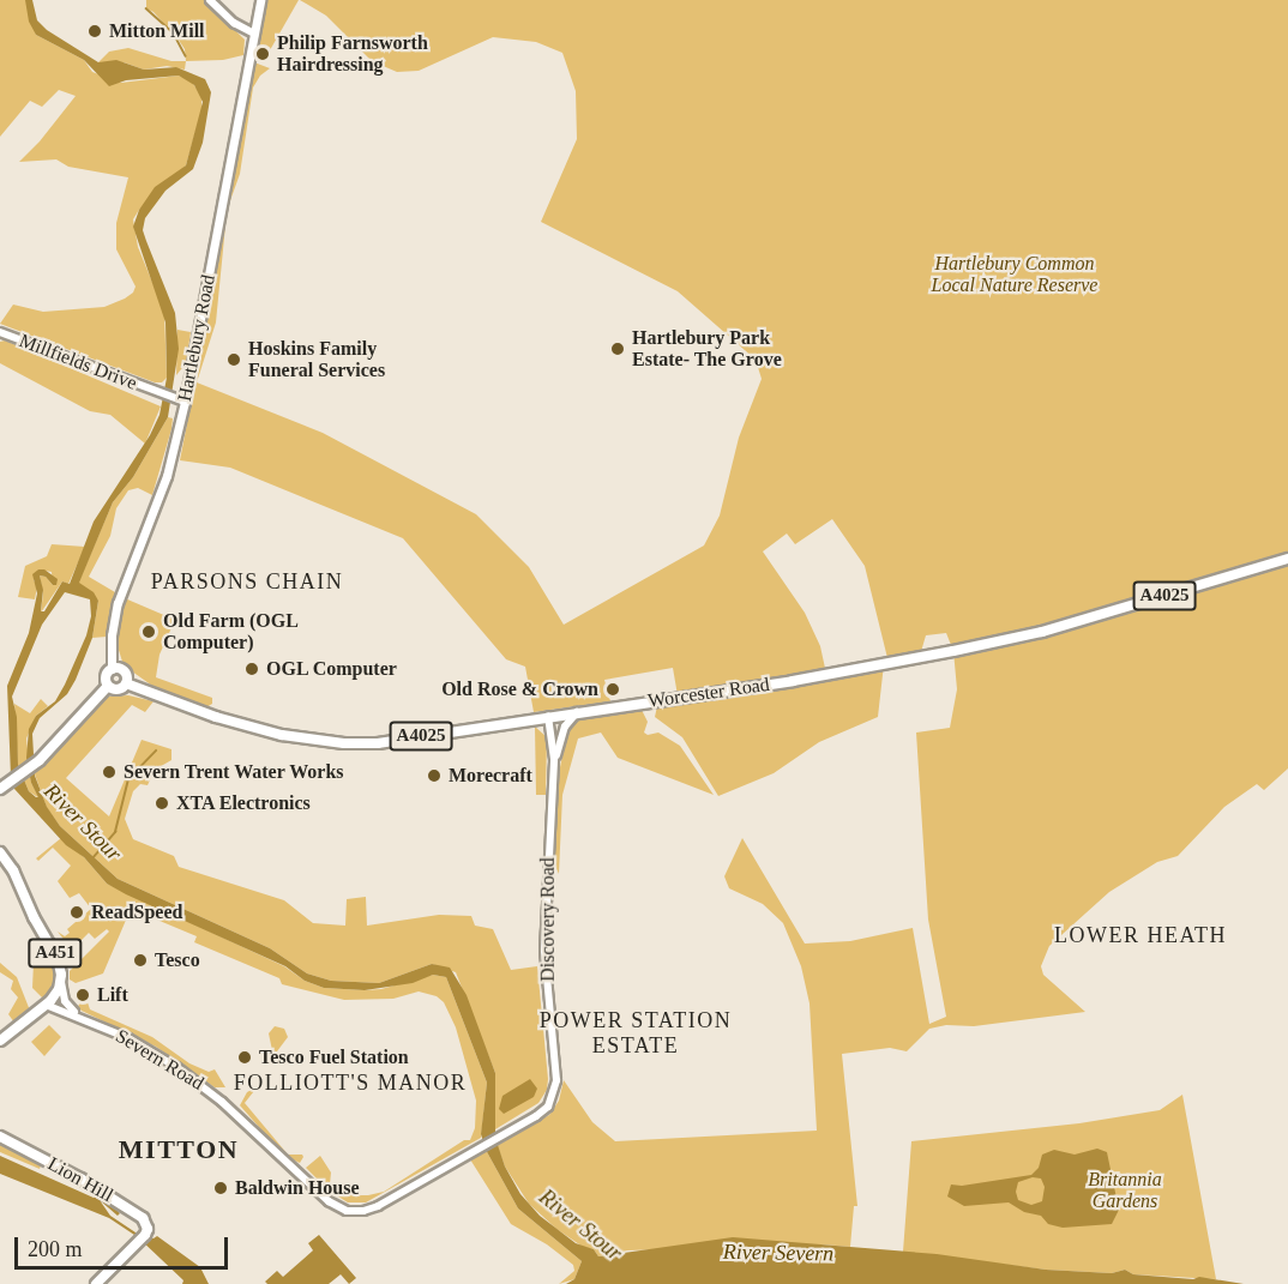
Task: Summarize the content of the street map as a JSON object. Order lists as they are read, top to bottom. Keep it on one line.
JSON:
{"streets":{"main road":["Hartlebury Road","A4025","Worcester Road","A451","Lion Hill"],"street":["Millfields Drive","Discovery Road","Severn Road"]},"crossings":[["Hartlebury Road","Millfields Drive"],["Hartlebury Road","A4025"],["Hartlebury Road","Worcester Road"],["A4025","Worcester Road"],["Worcester Road","Discovery Road"],["Discovery Road","Severn Road"],["A451","Severn Road"]],"districts":["PARSONS CHAIN","LOWER HEATH","POWER STATION ESTATE","FOLLIOTT'S MANOR","MITTON"],"water":["River Stour","River Severn"],"parks":["Hartlebury Common Local Nature Reserve","Britannia Gardens"],"places":["Mitton Mill","Philip Farnsworth Hairdressing","Hartlebury Park Estate- The Grove","Hoskins Family Funeral Services","Old Farm (OGL Computer)","OGL Computer","Old Rose & Crown","Severn Trent Water Works","Morecraft","XTA Electronics","ReadSpeed","Tesco","Lift","Tesco Fuel Station","Baldwin House"],"scale_bar":"200 m"}
